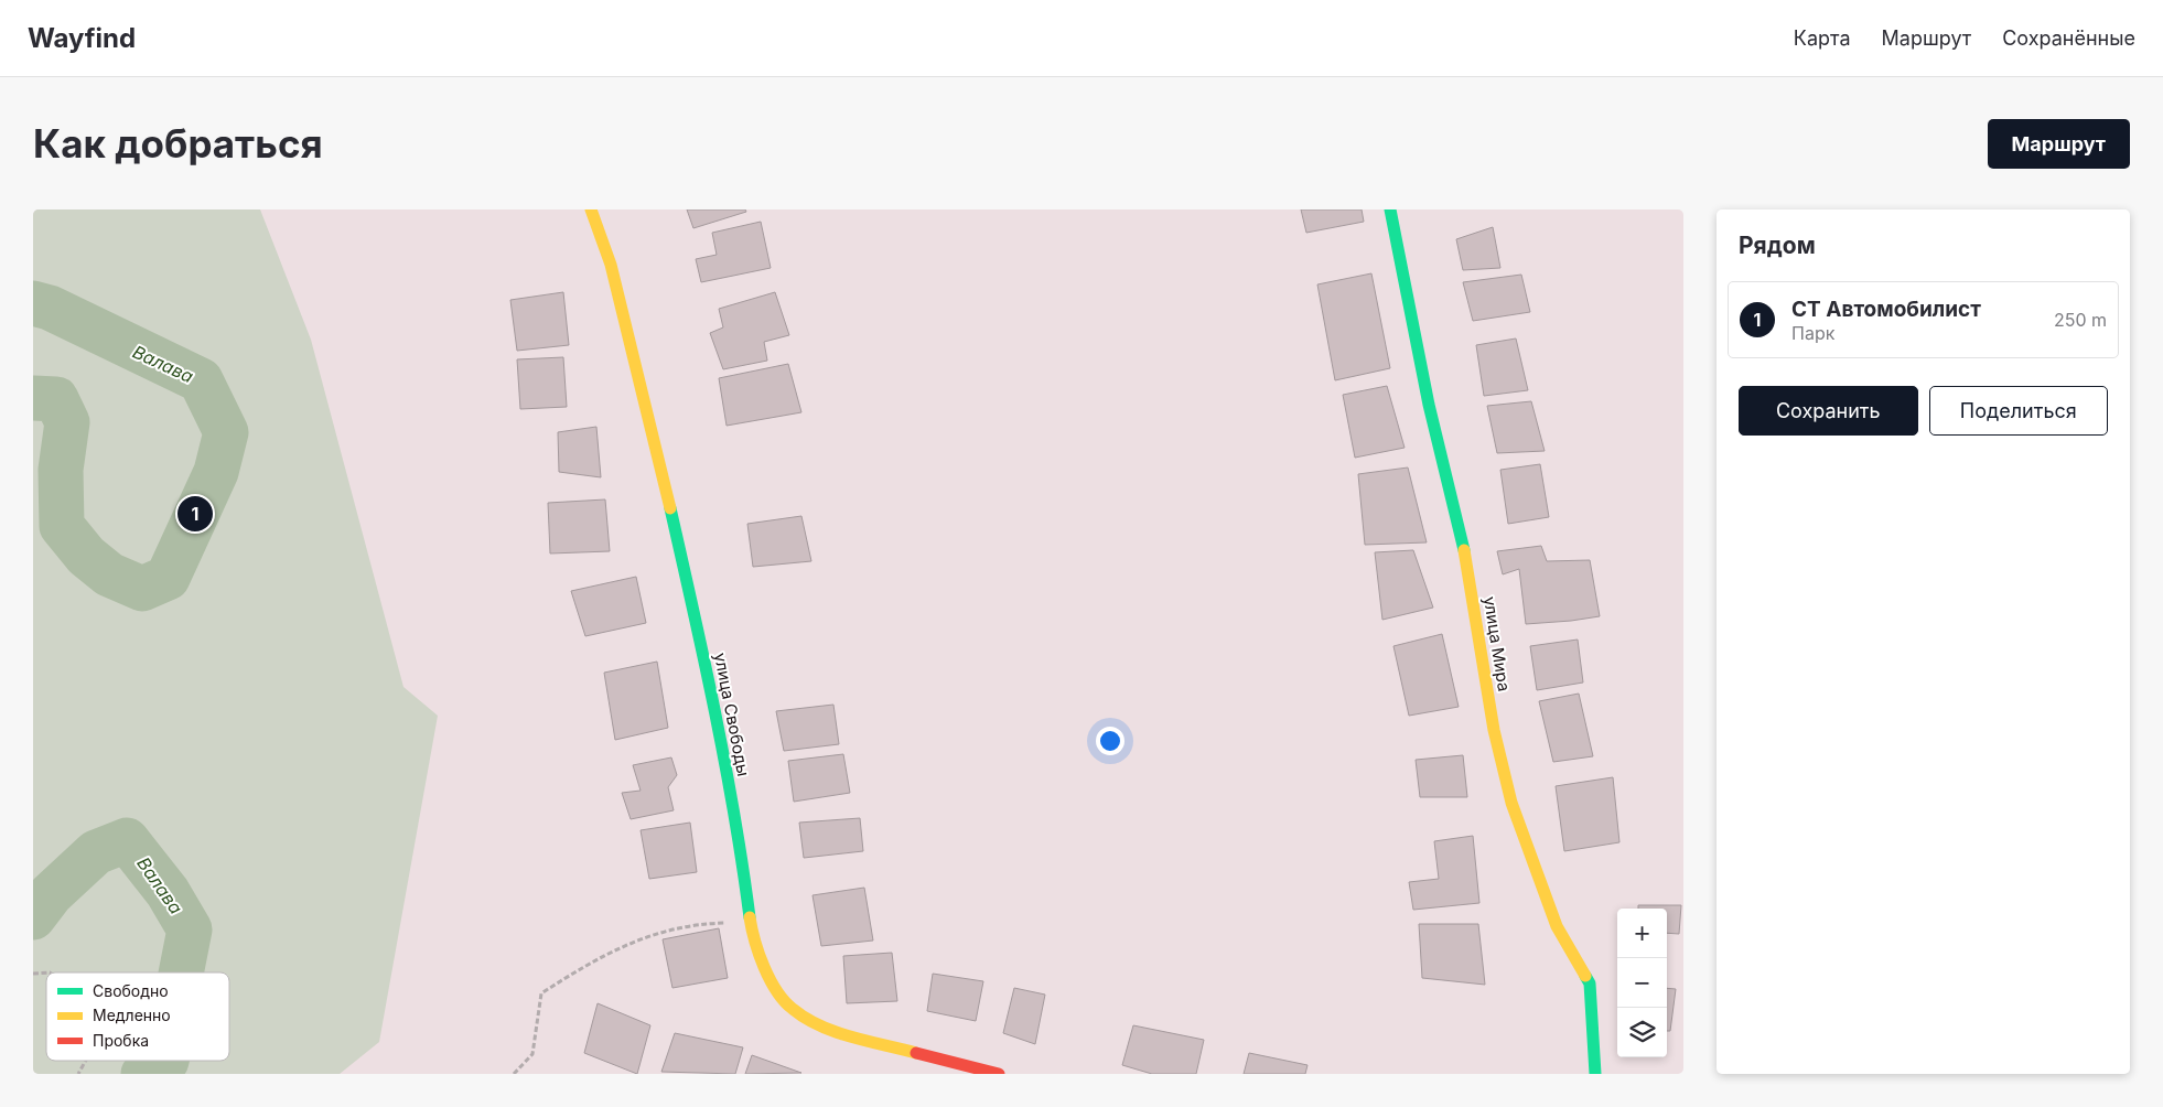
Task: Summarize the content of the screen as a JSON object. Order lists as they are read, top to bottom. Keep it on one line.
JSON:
{"streets":{"main road":["улица Мира","улица Свободы"]},"water":["Валава"],"legend":["Свободно","Медленно","Пробка"],"page":{"header":"Wayfind","nav":["Карта","Маршрут","Сохранённые"],"buttons":["Маршрут",["Сохранить","Поделиться"]],"title":"Как добраться","heading":"Рядом","list":[{"mark":"1","name":"СТ Автомобилист","note":"Парк","value":"250 m"}],"pins":"1","map_buttons":["+","−"]}}
